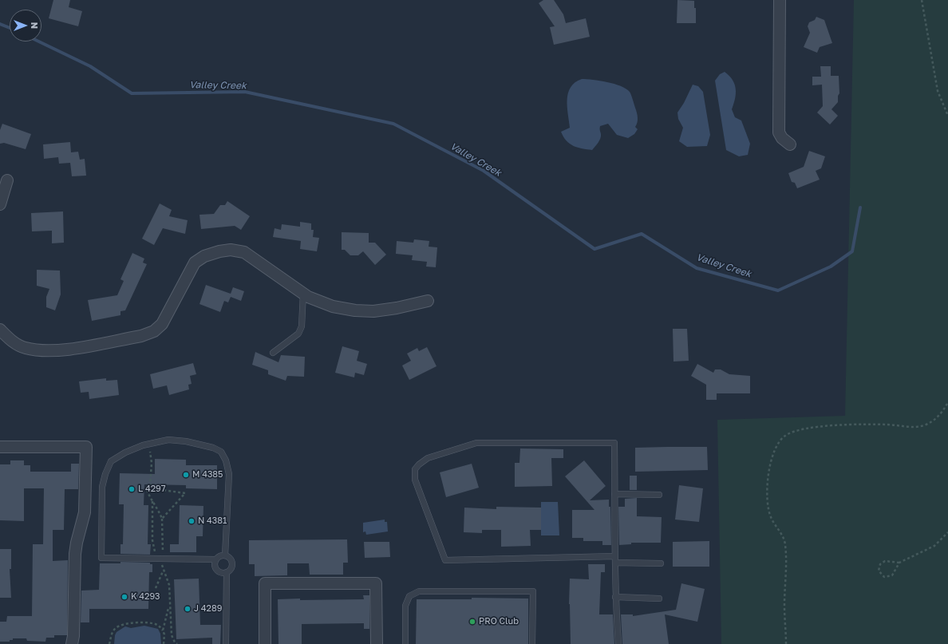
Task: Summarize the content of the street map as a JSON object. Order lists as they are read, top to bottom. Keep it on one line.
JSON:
{"water":["Valley Creek"],"places":["M 4385","L 4297","N 4381","K 4293","J 4289","PRO Club"],"north":"right"}
